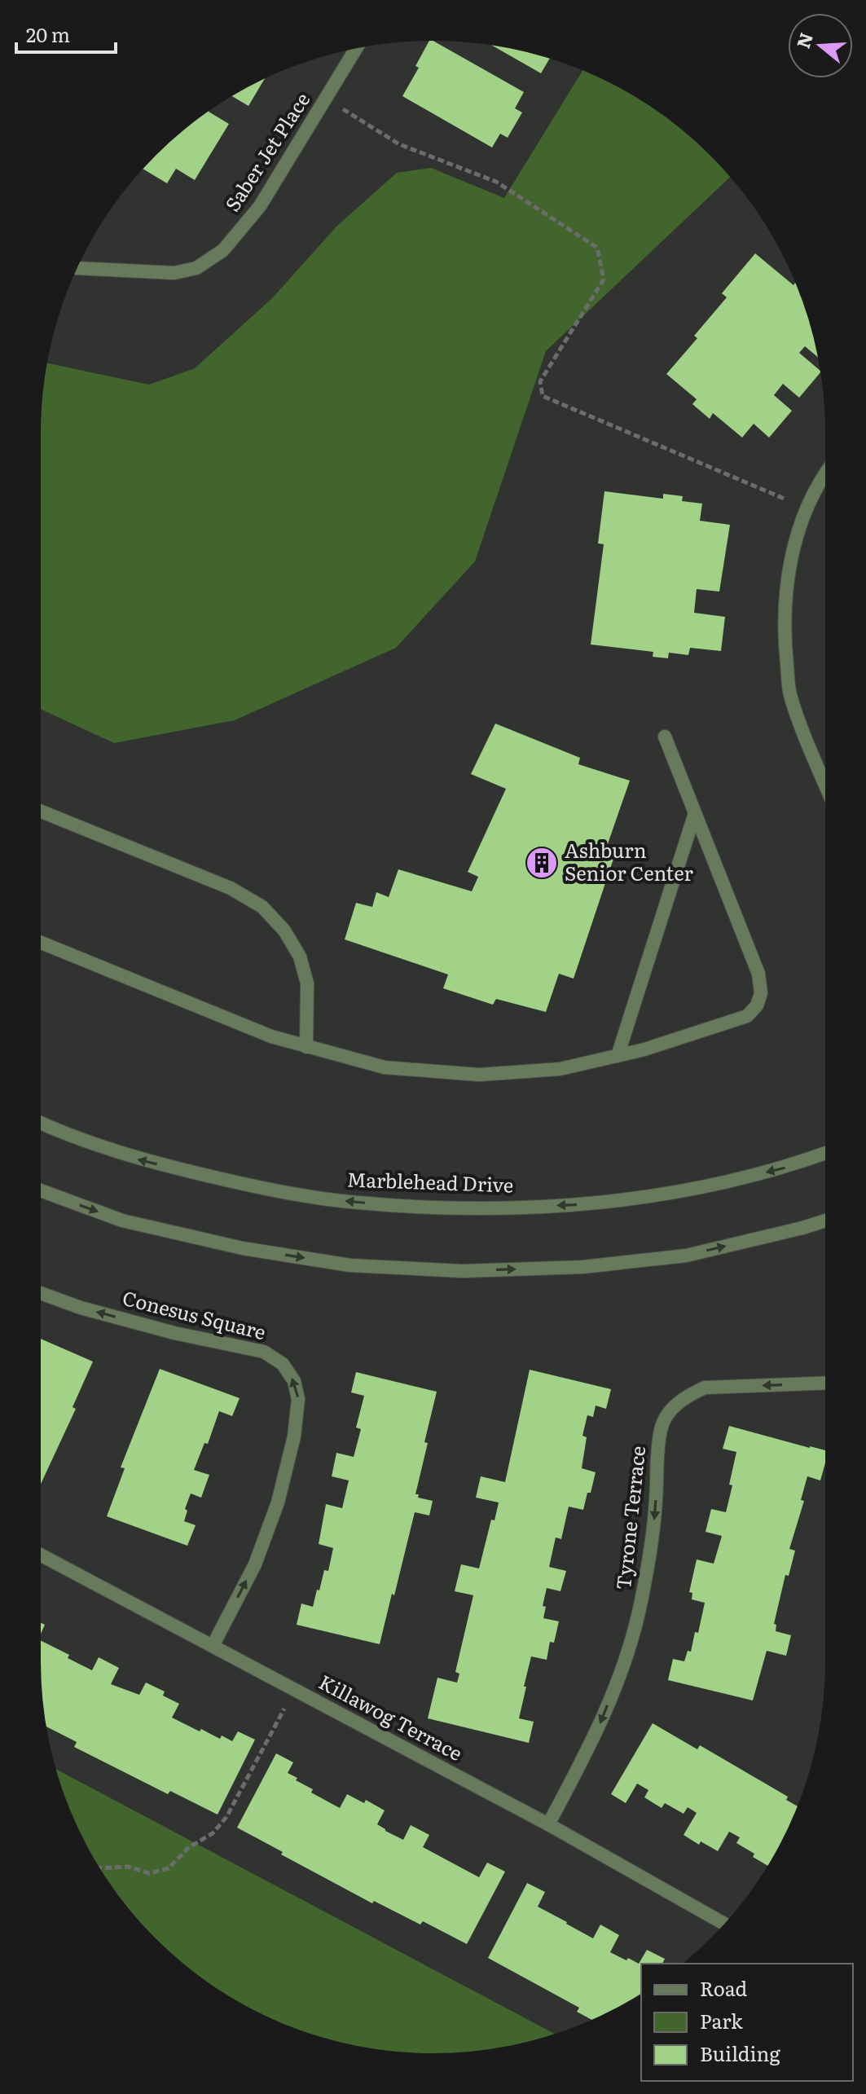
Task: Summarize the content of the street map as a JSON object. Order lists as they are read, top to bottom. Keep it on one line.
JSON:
{"streets":{"street":["Saber Jet Place","Marblehead Drive","Conesus Square","Tyrone Terrace","Killawog Terrace"]},"crossings":[["Conesus Square","Killawog Terrace"],["Tyrone Terrace","Killawog Terrace"]],"one_way":["Tyrone Terrace"],"places":{"building":["Ashburn Senior Center"]},"legend":["Road","Park","Building"],"scale_bar":"20 m","north":"left"}
